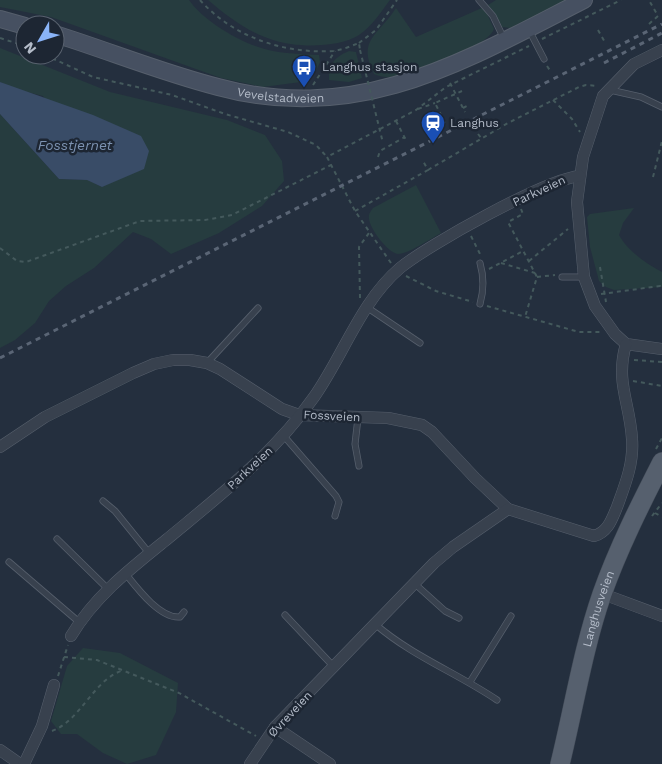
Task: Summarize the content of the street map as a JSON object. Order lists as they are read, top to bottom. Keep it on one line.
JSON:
{"streets":{"main road":["Vevelstadveien","Langhusveien"],"street":["Parkveien","Fossveien","Øvreveien"]},"crossings":[["Parkveien","Fossveien"],["Fossveien","Øvreveien"]],"water":["Fosstjernet"],"places":{"bus stop":["Langhus stasjon"],"station":["Langhus"]},"north":"bottom left"}
